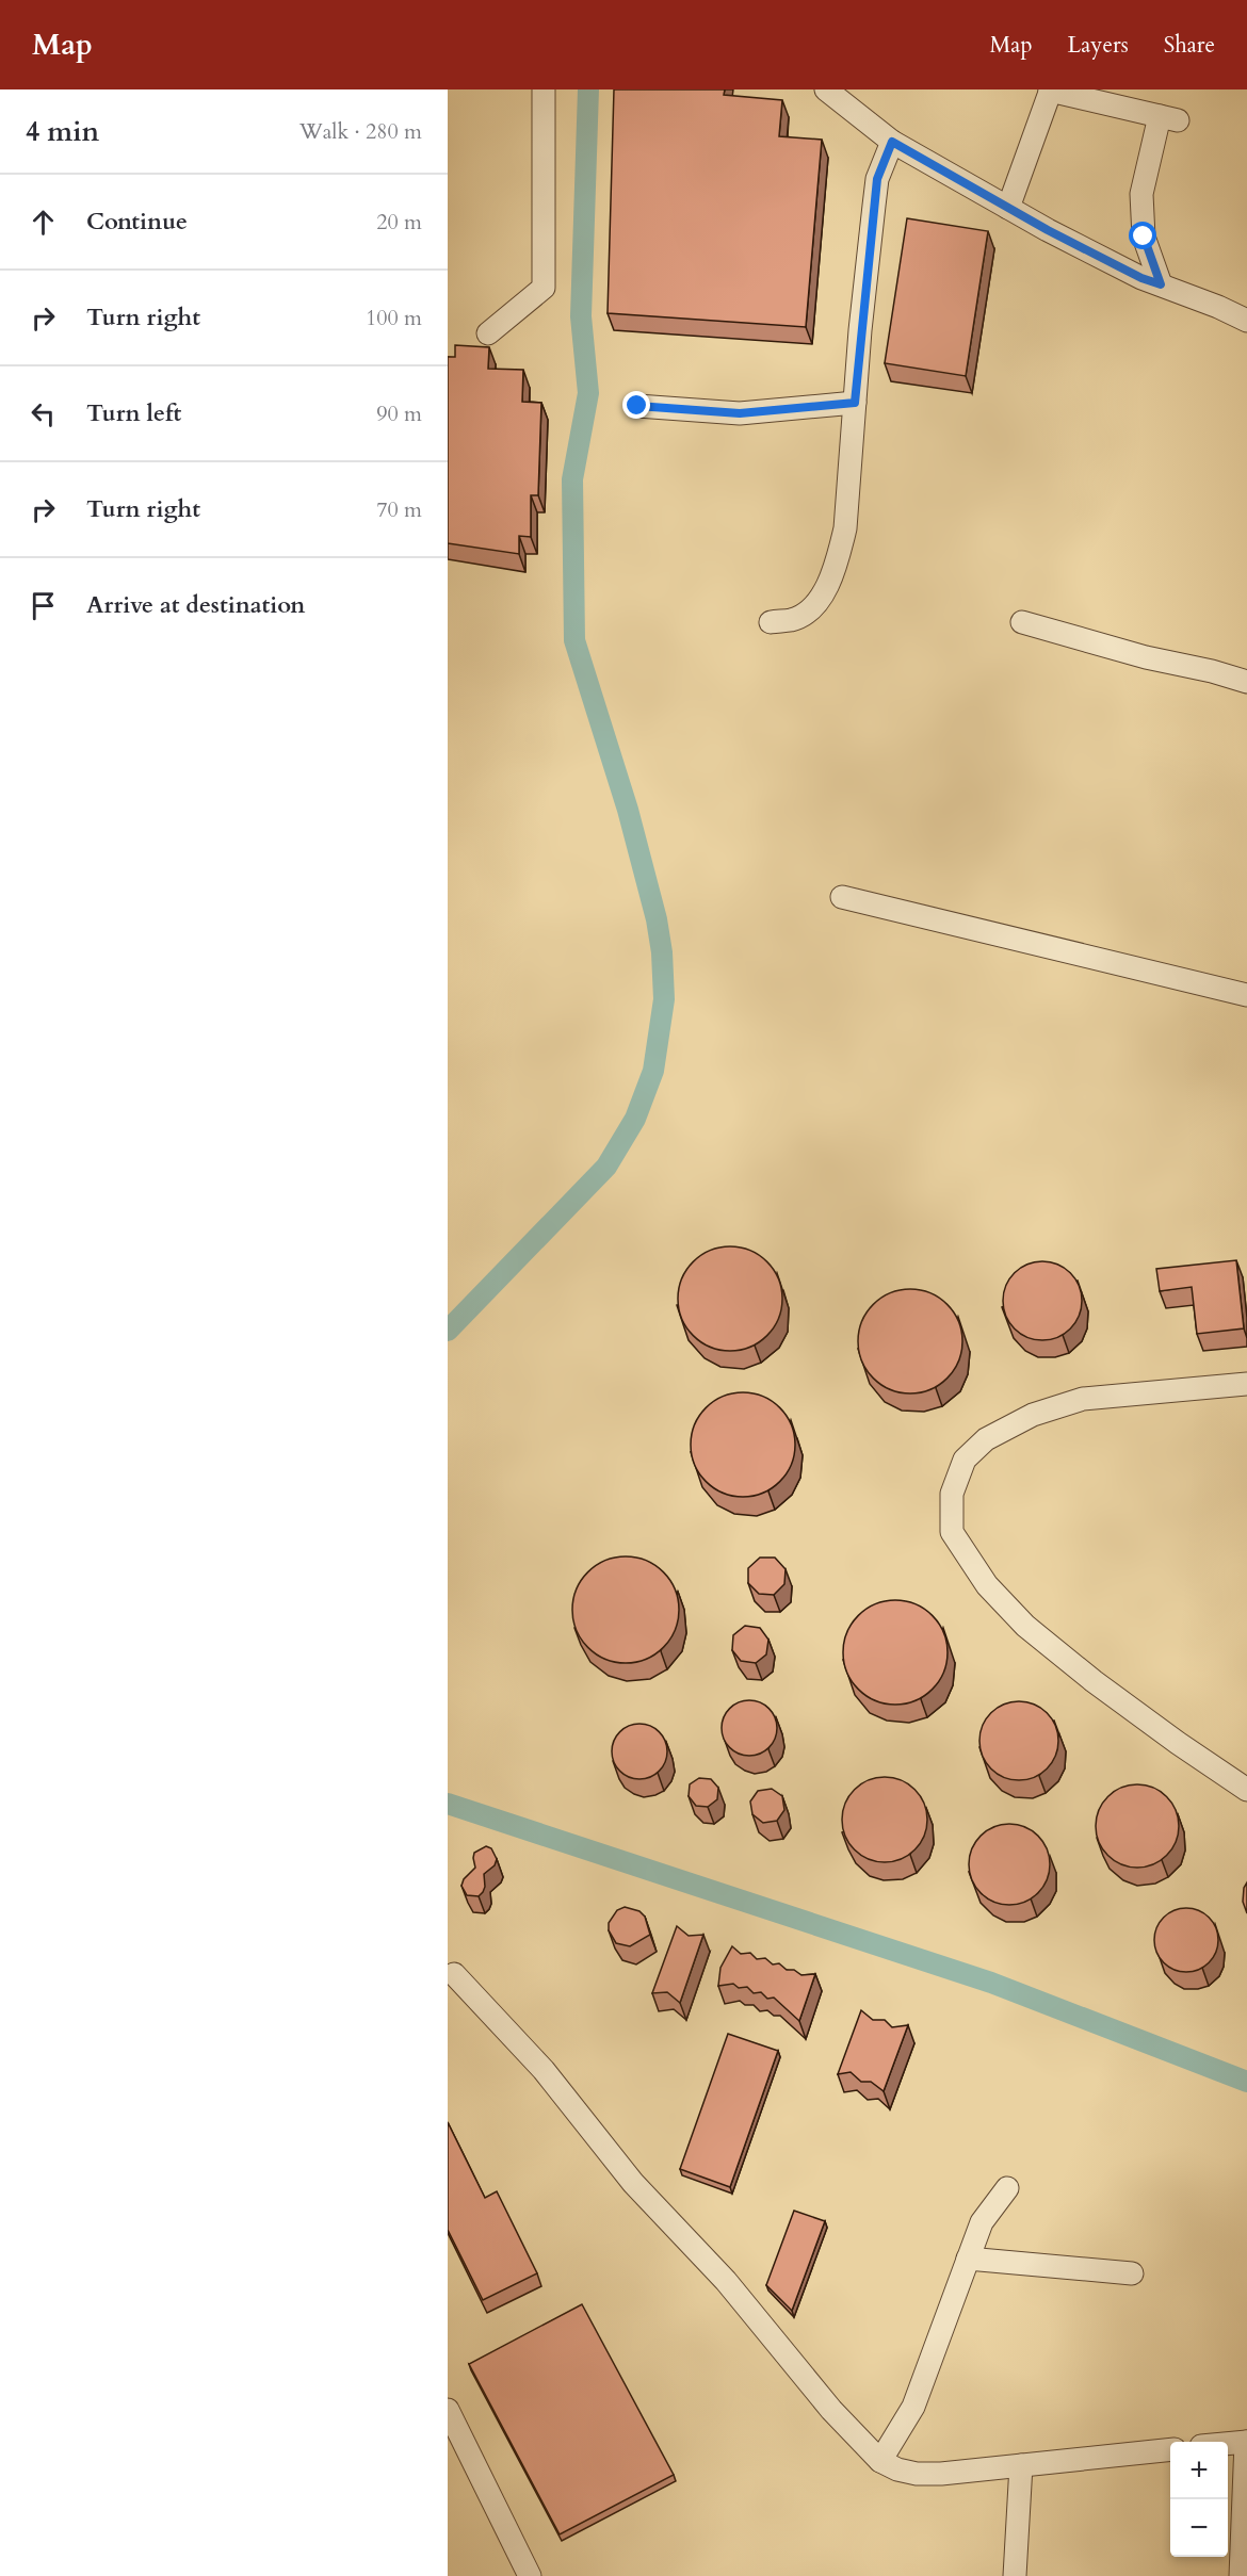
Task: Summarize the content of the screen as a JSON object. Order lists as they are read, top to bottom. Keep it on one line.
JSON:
{"page":{"header":"Map","nav":["Map","Layers","Share"],"heading":["4 min","Walk · 280 m"],"list":[["Continue","20 m"],["Turn right","100 m"],["Turn left","90 m"],["Turn right","70 m"],"Arrive at destination"],"map_buttons":["+","−"]}}
